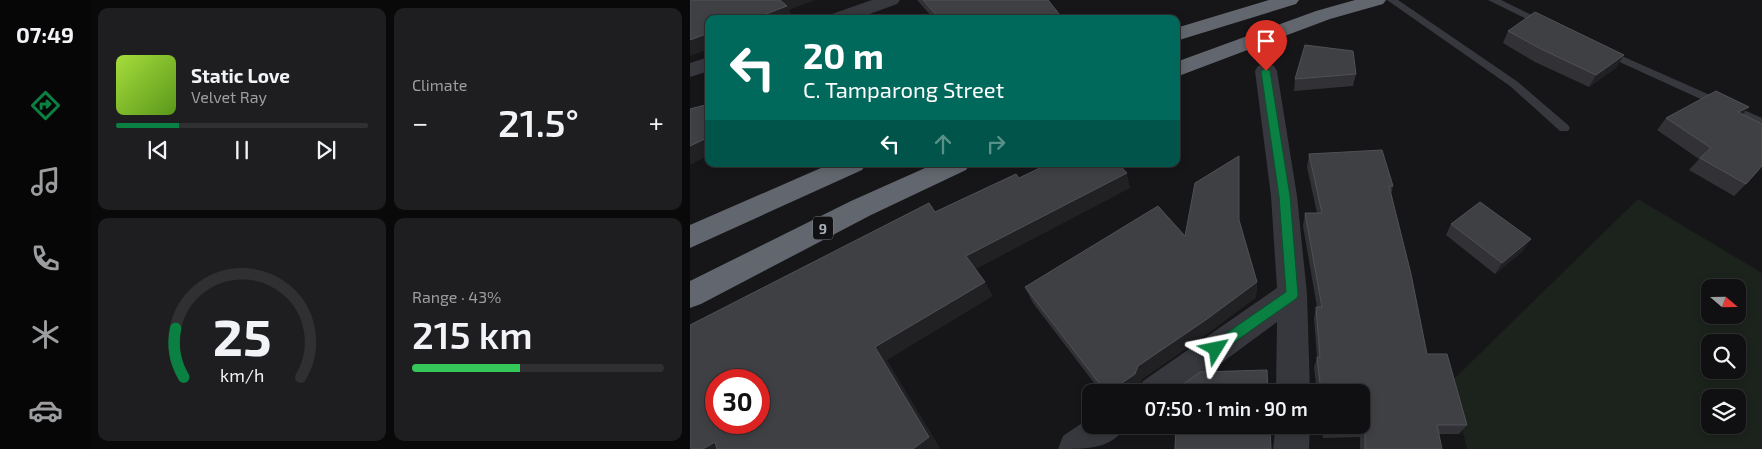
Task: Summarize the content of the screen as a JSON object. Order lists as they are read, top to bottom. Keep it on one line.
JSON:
{"streets":{"highway":["9"]},"north":"right","page":{"tabs":"07:49","tile":["Climate",["Range · 43%","215 km"]],"turn":["20 m","C. Tamparong Street"],"song":["Static Love","Velvet Ray"],"heat":["−","21.5°","+"],"limit":"30","trip":"07:50 · 1 min · 90 m","gauge":["25","km/h"]}}
